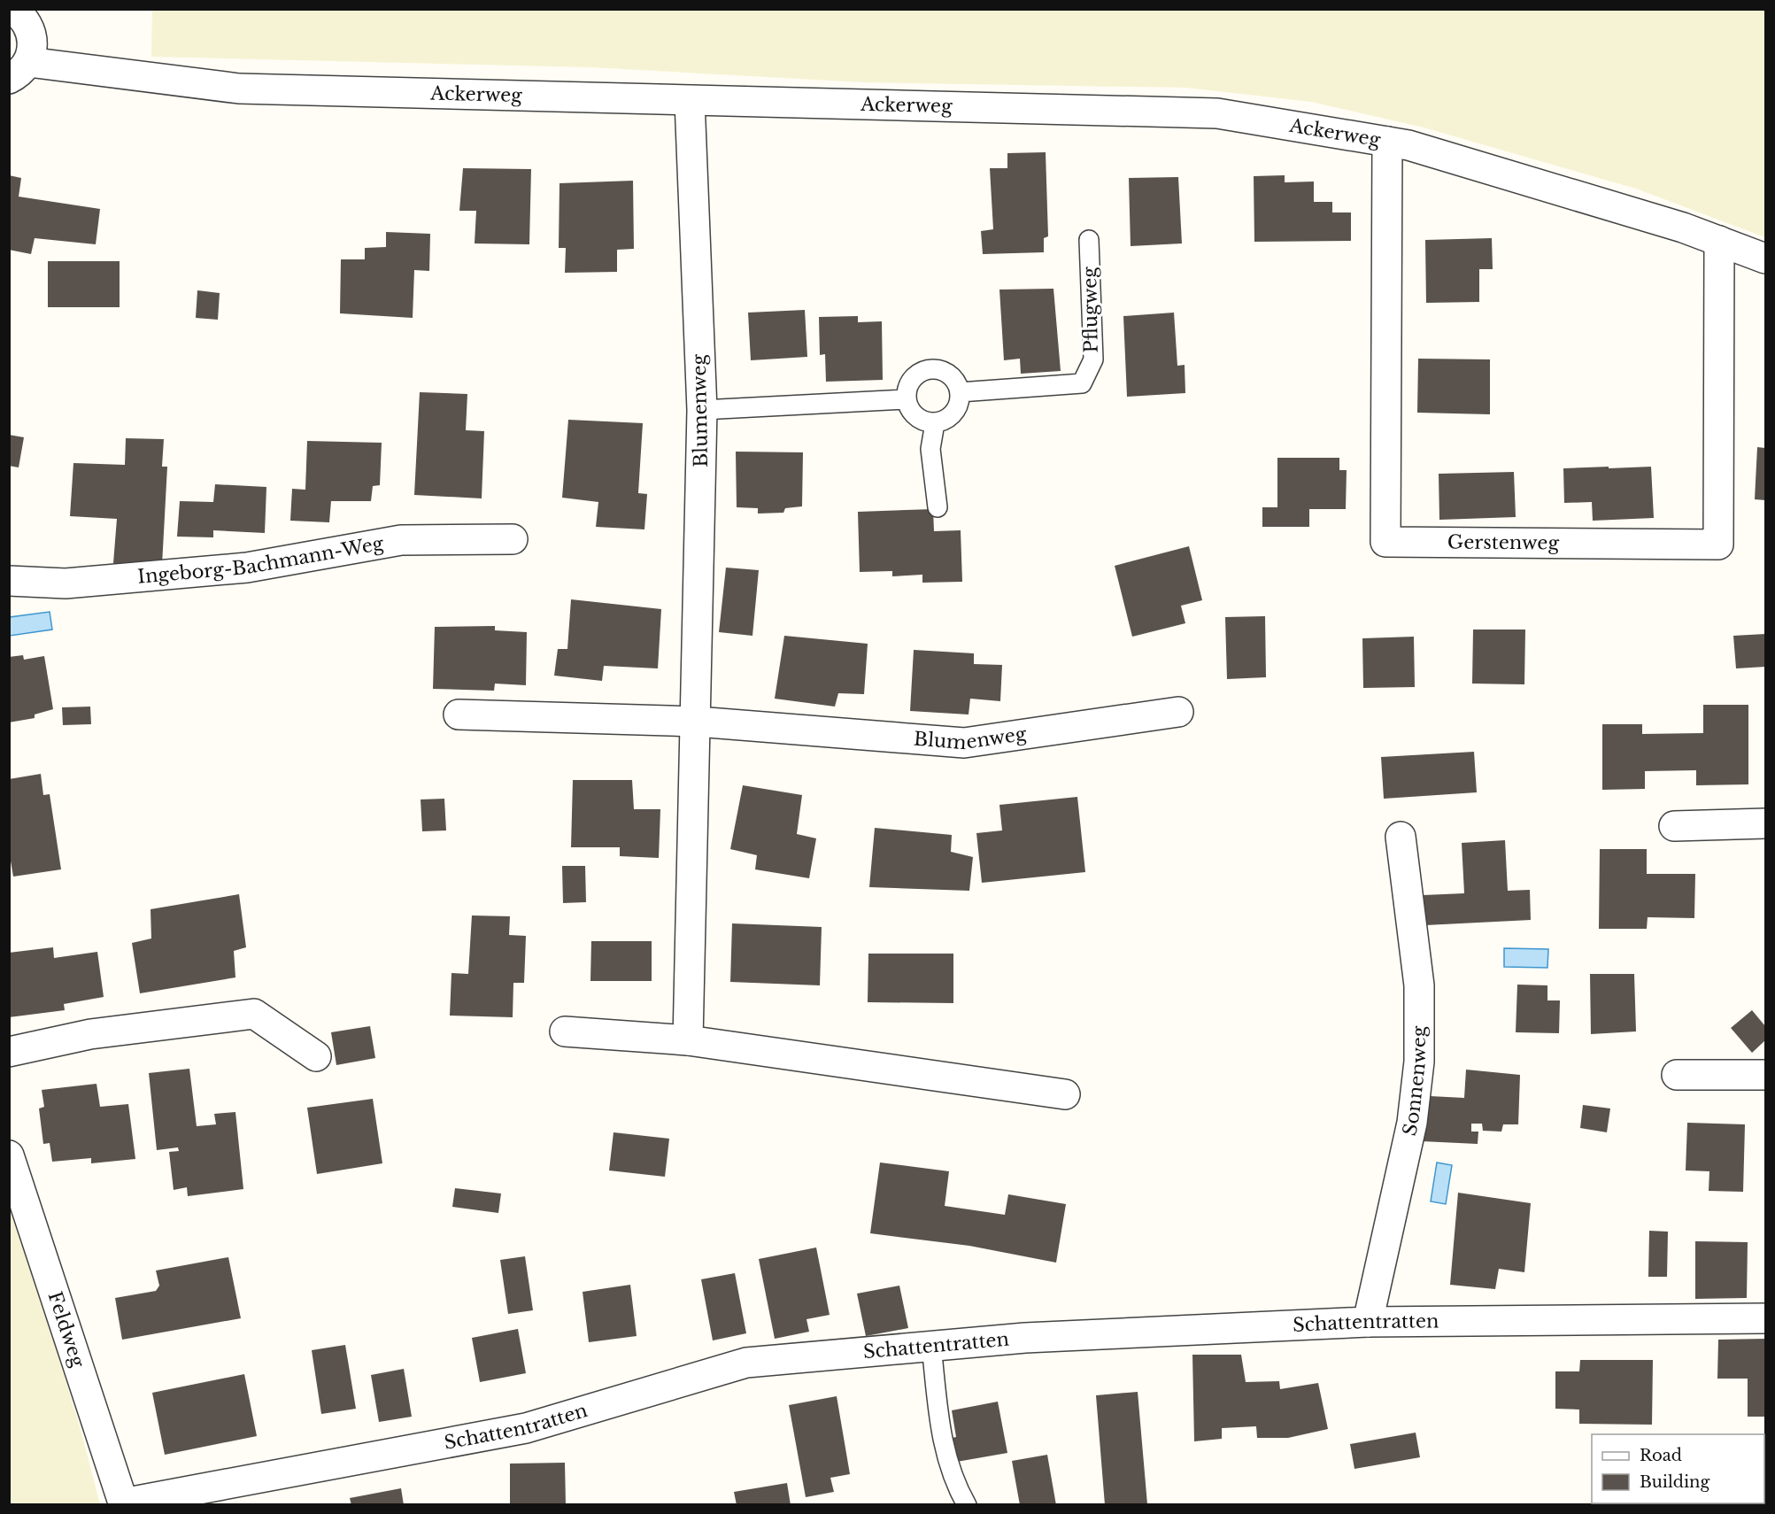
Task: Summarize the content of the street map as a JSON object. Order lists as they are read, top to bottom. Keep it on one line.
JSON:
{"streets":{"street":["Ackerweg","Blumenweg","Gerstenweg","Ingeborg-Bachmann-Weg","Sonnenweg","Schattentratten","Feldweg"],"lane":["Pflugweg"]},"crossings":[["Ackerweg","Blumenweg"],["Ackerweg","Gerstenweg"],["Sonnenweg","Schattentratten"],["Schattentratten","Feldweg"]],"legend":["Road","Building"]}
